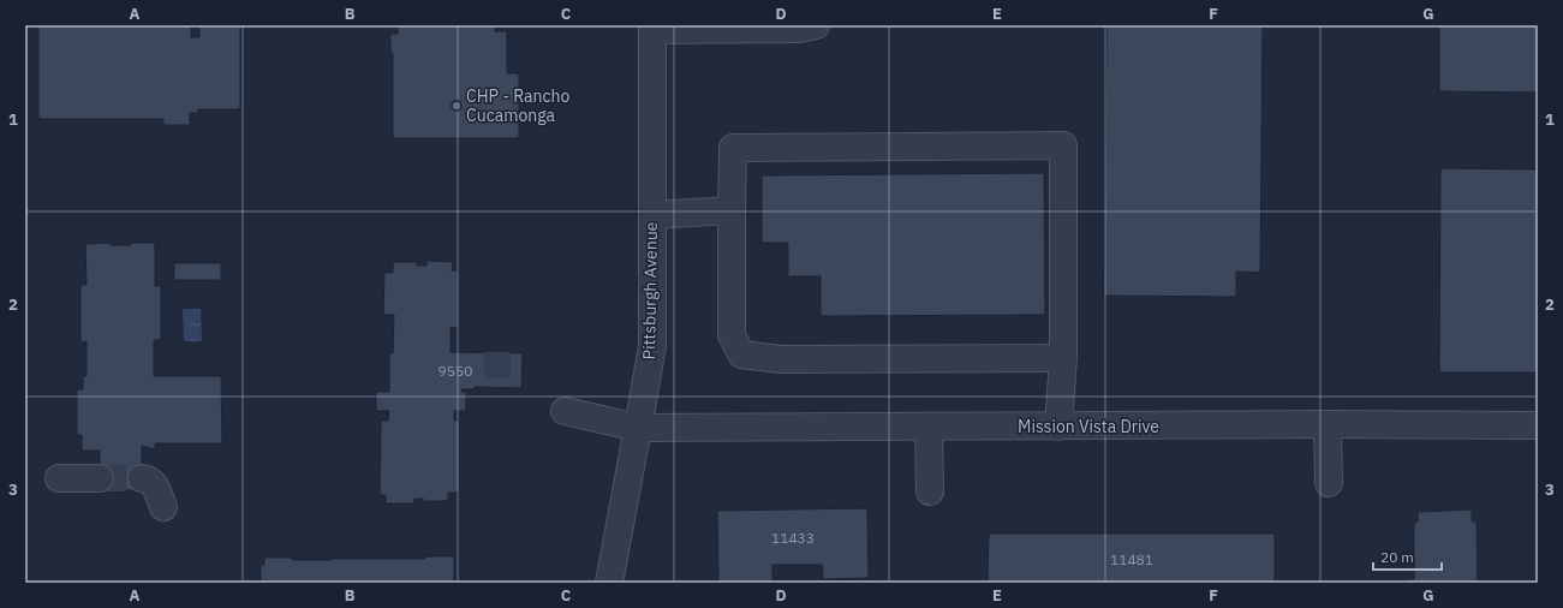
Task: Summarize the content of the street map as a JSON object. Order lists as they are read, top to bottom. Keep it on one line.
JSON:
{"streets":{"street":["Pittsburgh Avenue","Mission Vista Drive"]},"crossings":[["Pittsburgh Avenue","Mission Vista Drive"]],"places":["CHP - Rancho Cucamonga"],"house_numbers":["9550","11433","11481"],"scale_bar":"20 m","grid":{"columns":["A","B","C","D","E","F","G"],"rows":["1","2","3"]}}
